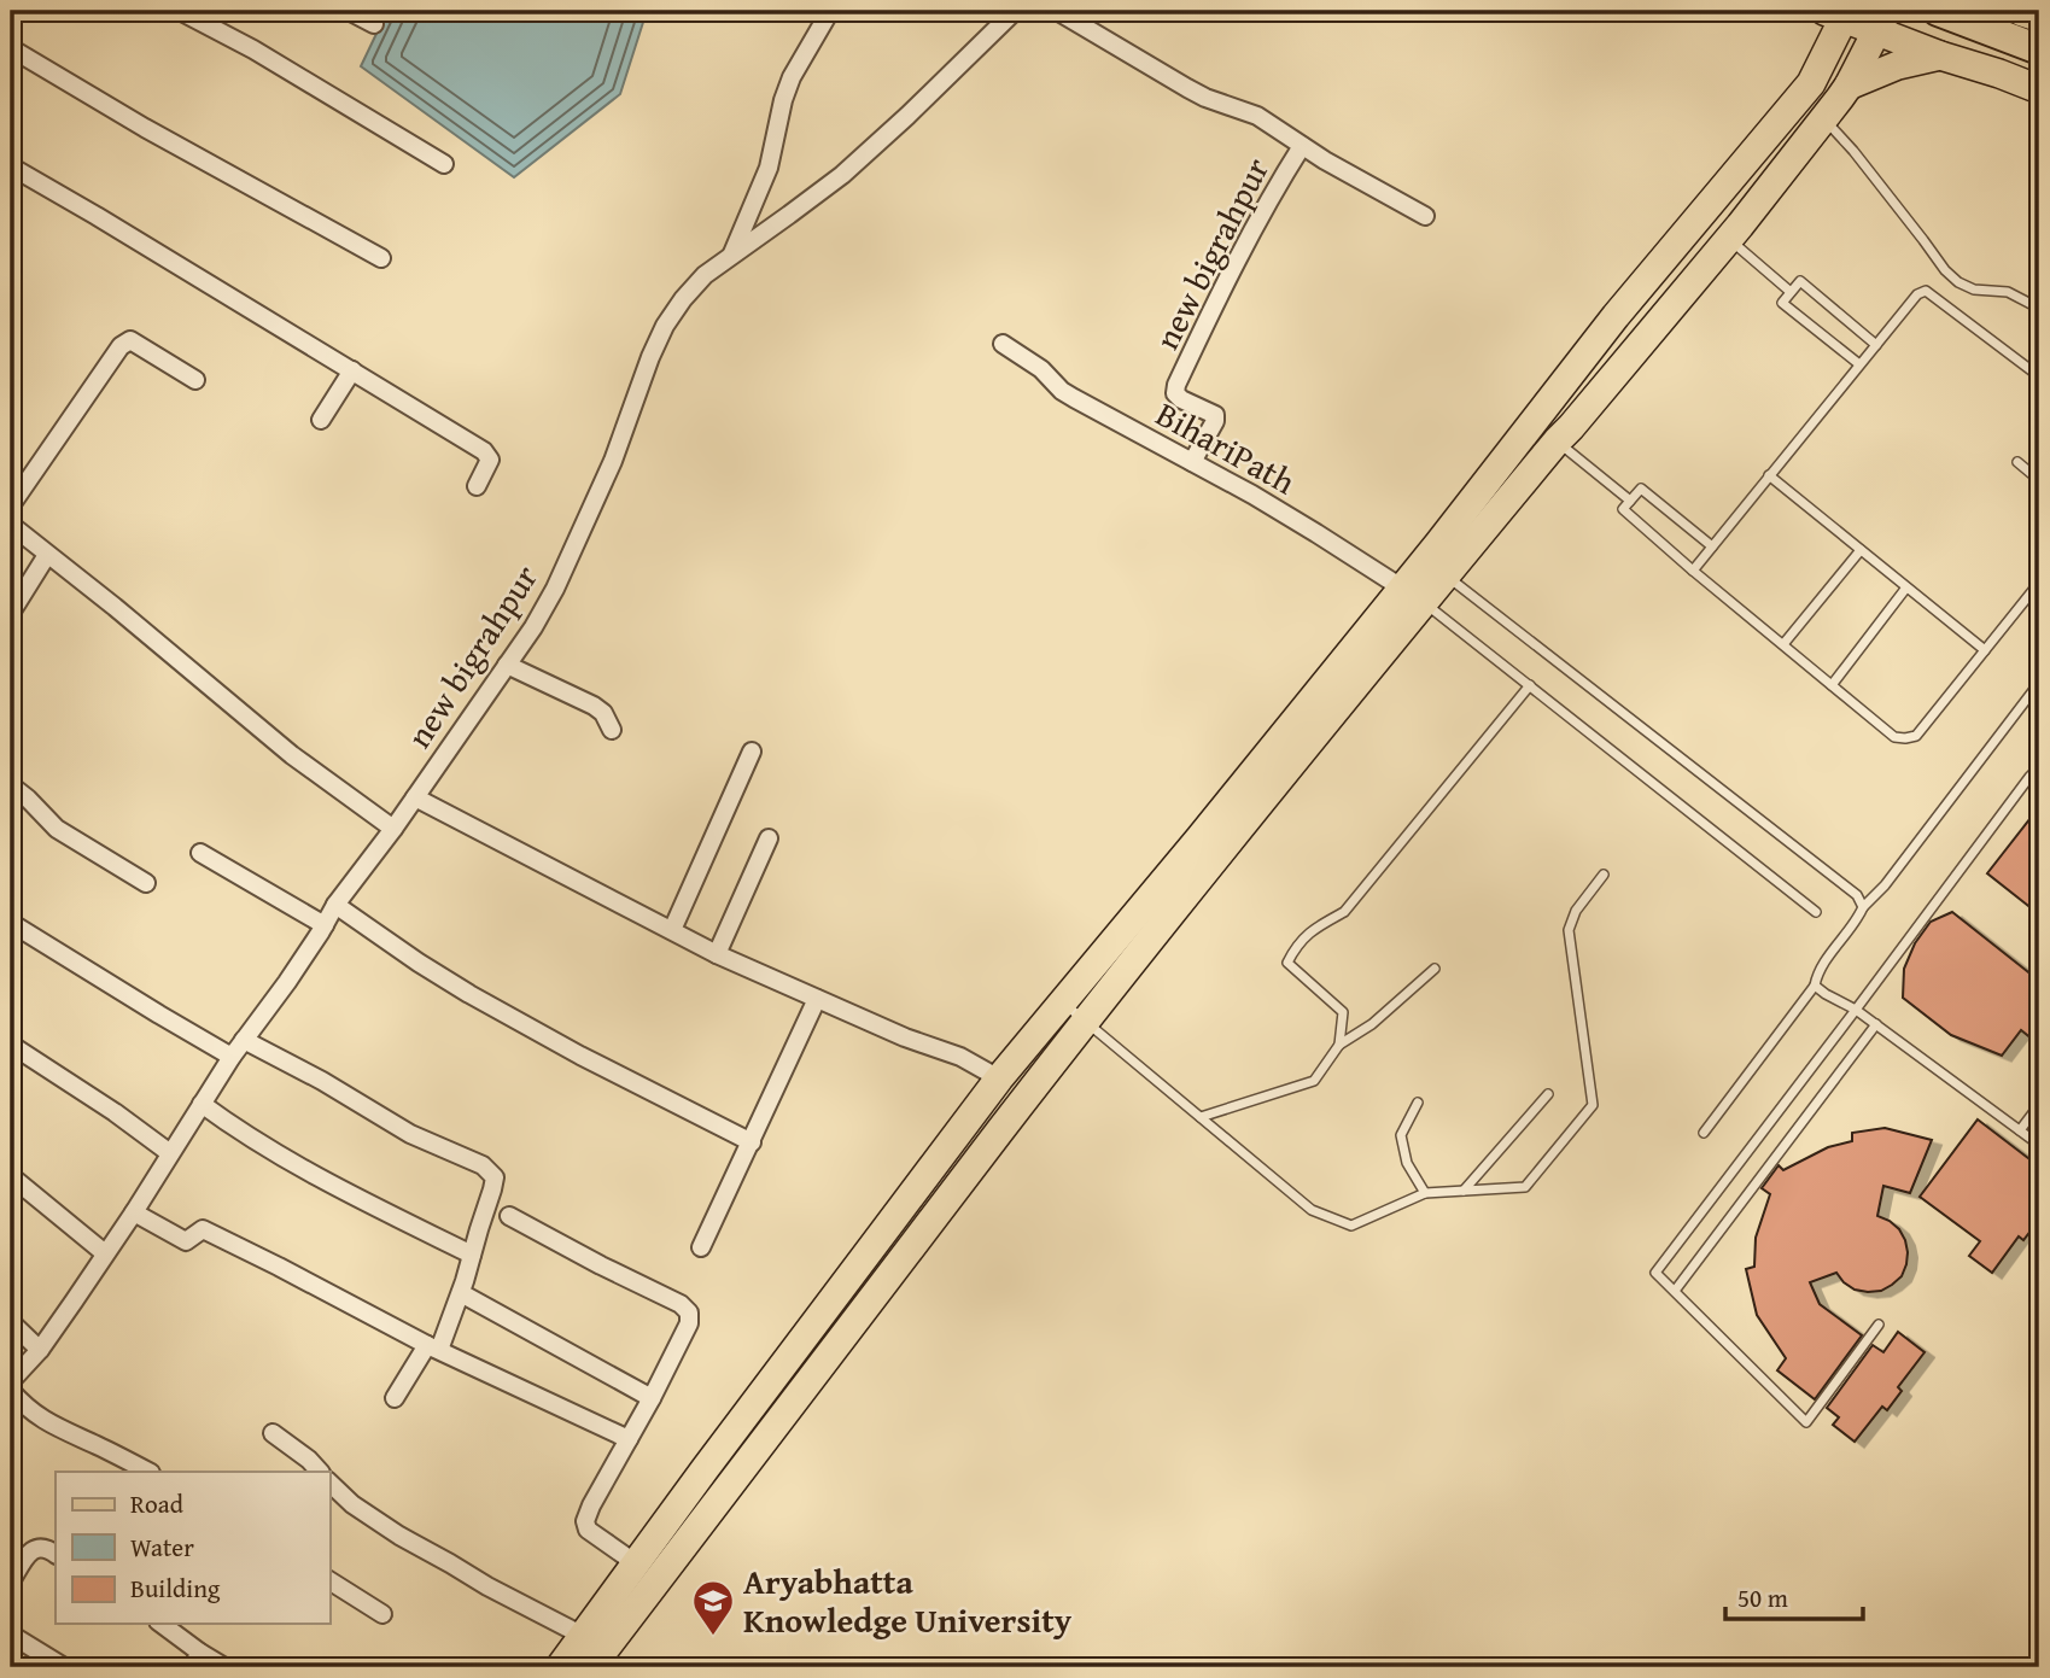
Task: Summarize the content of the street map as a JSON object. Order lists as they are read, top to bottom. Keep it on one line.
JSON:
{"streets":{"street":["new bigrahpur","BihariPath"]},"crossings":[["new bigrahpur","BihariPath"]],"places":{"school or university":["Aryabhatta Knowledge University"]},"legend":["Road","Water","Building"],"scale_bar":"50 m"}
